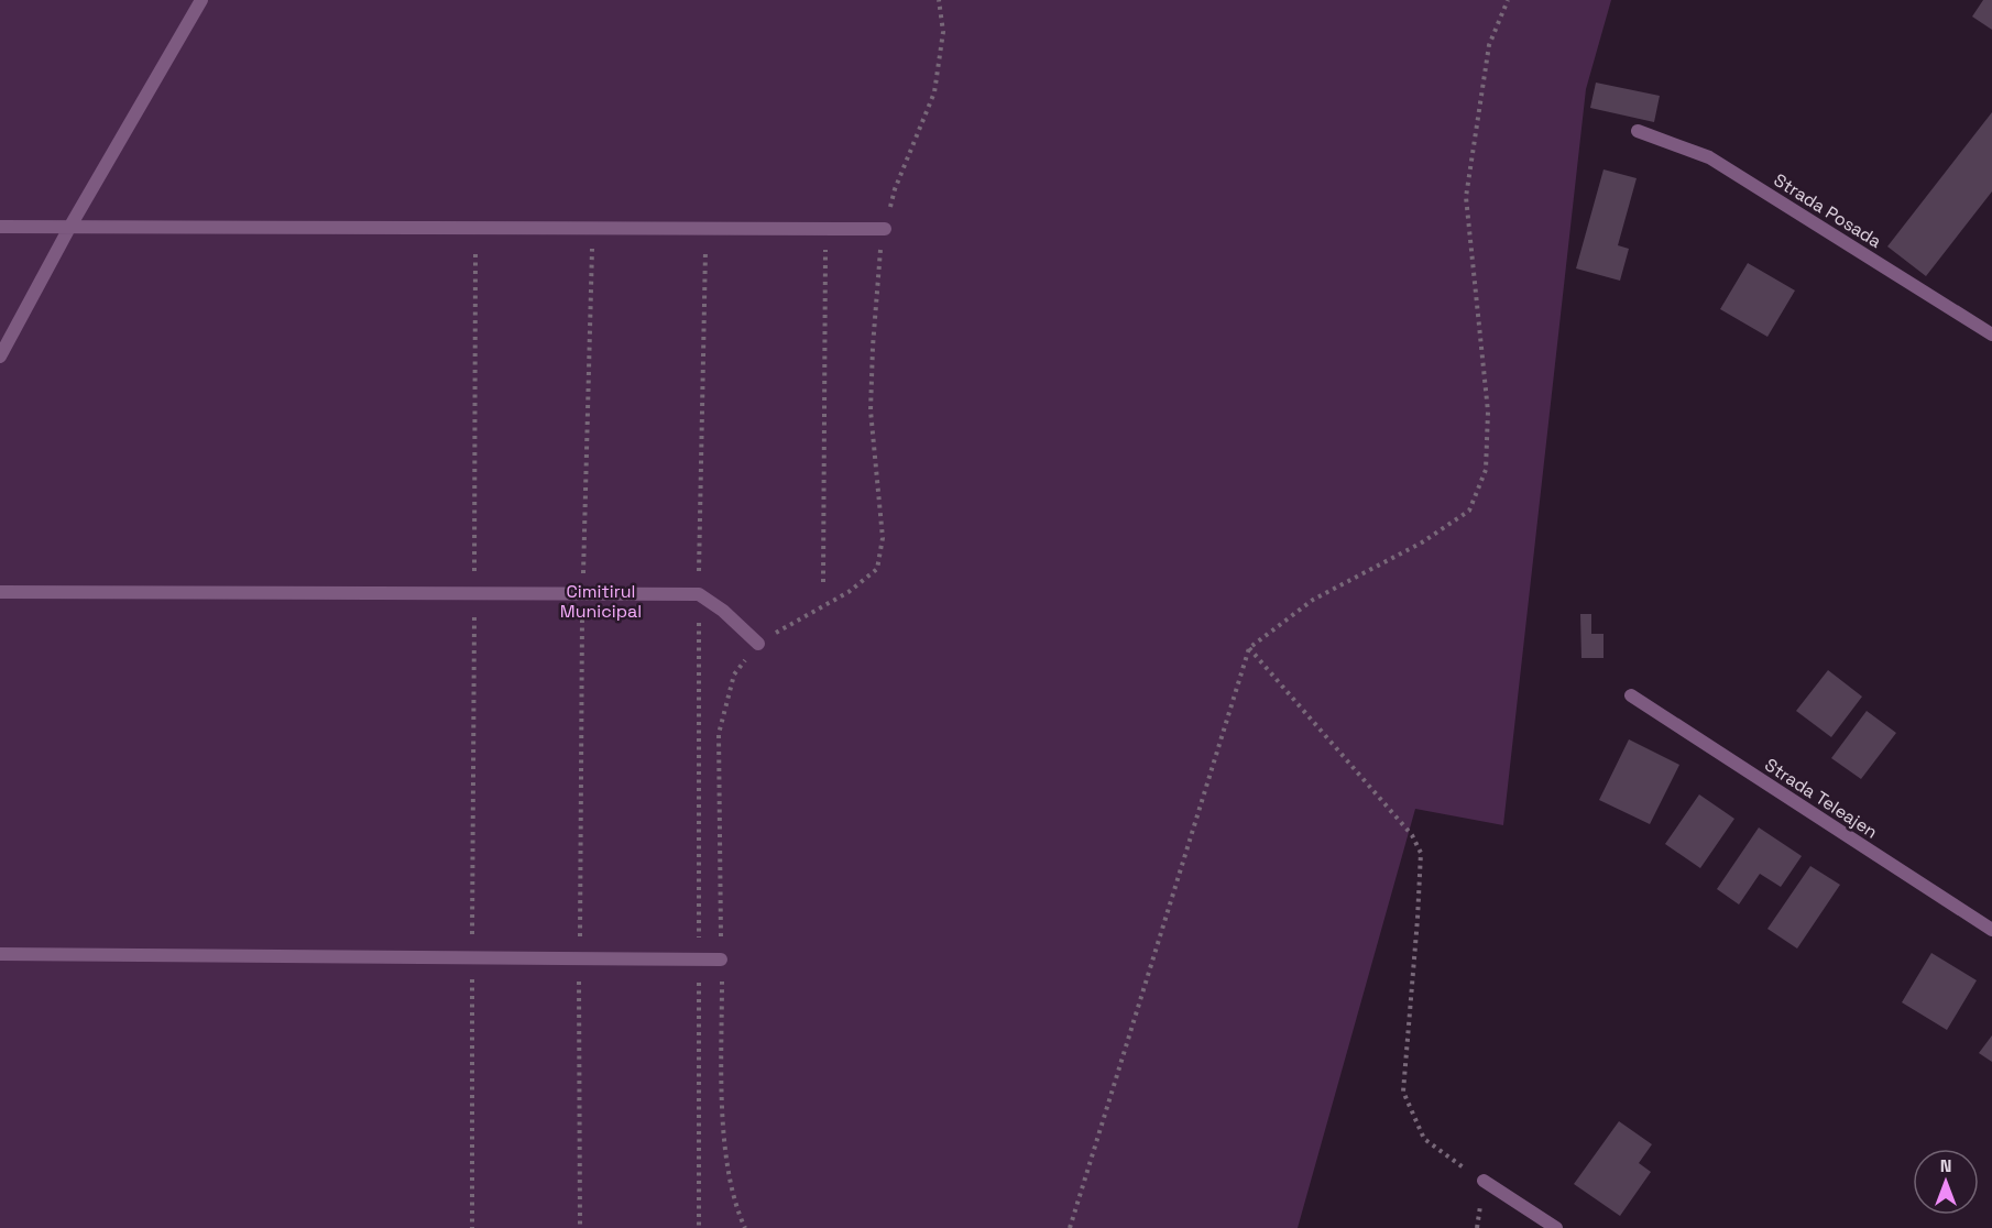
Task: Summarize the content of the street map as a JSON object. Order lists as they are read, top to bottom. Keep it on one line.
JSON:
{"streets":{"street":["Strada Posada","Strada Teleajen"]},"parks":["Cimitirul Municipal"],"north":"top"}
